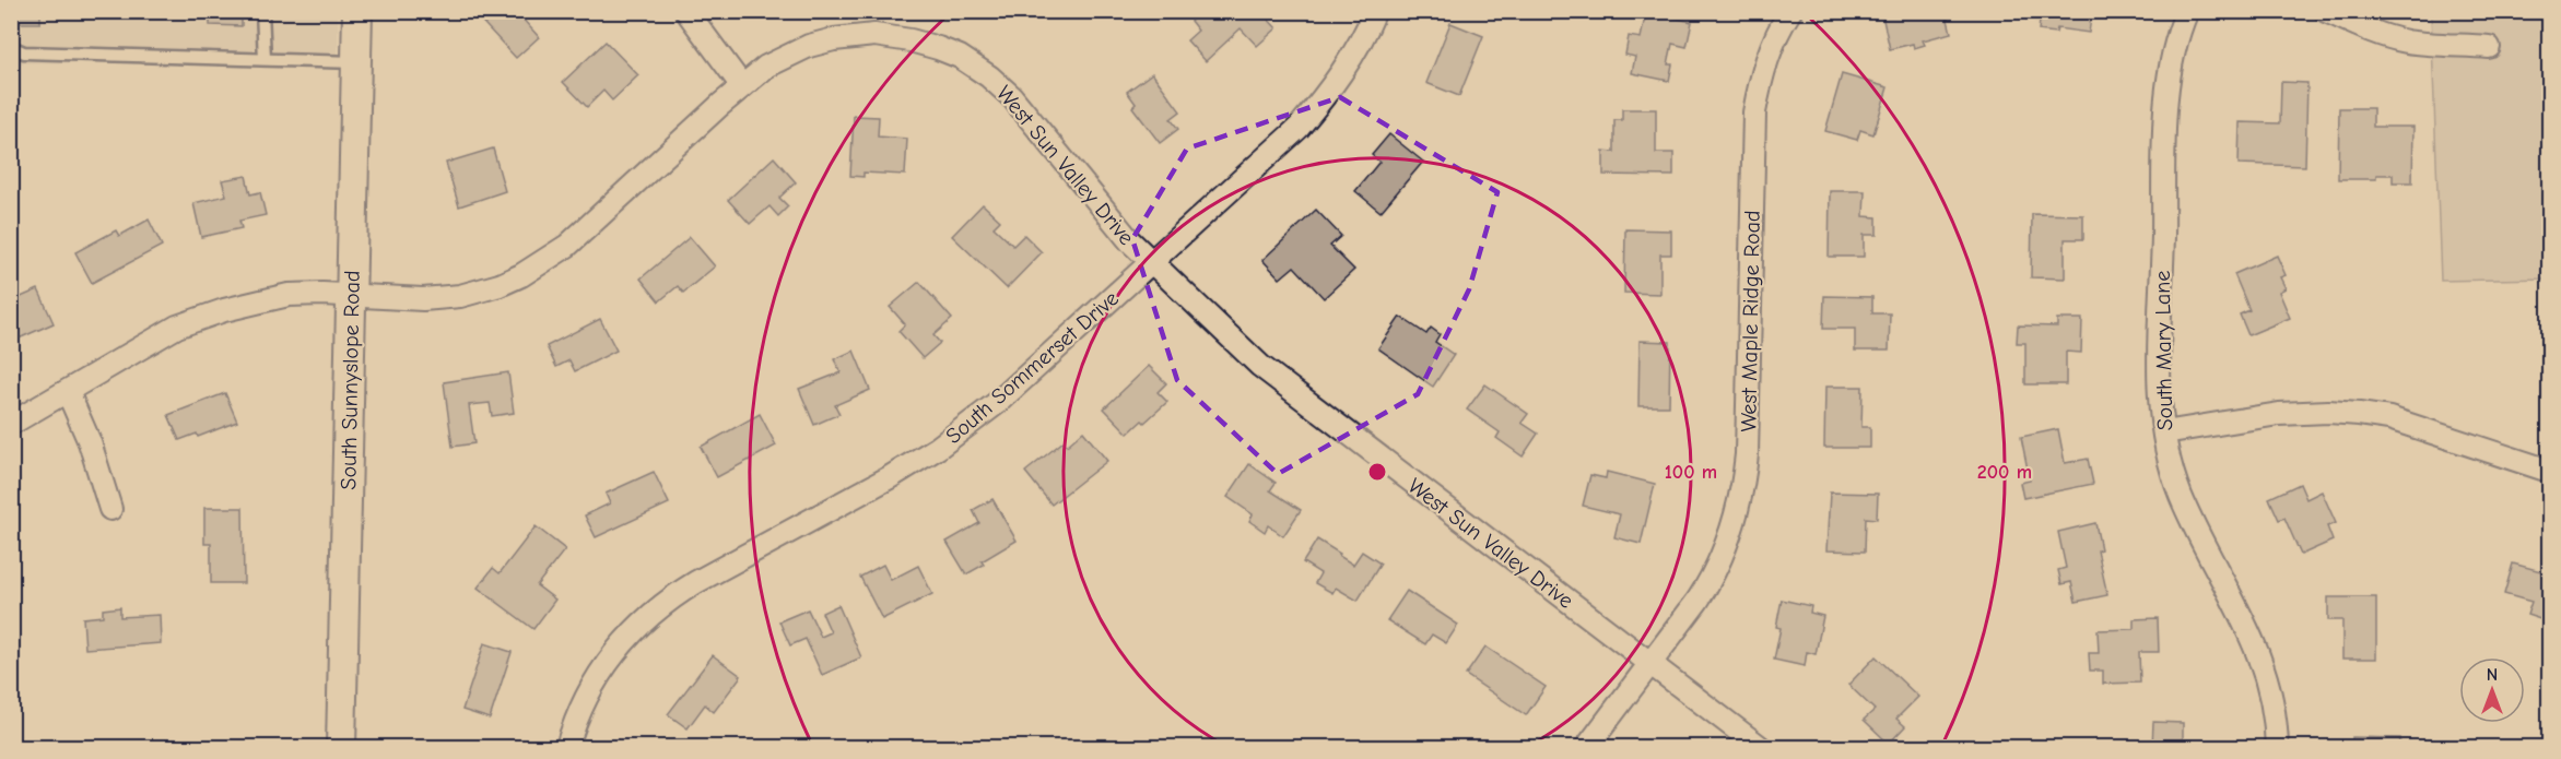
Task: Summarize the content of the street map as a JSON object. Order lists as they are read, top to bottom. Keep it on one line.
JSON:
{"streets":{"street":["West Sun Valley Drive","West Maple Ridge Road","South Mary Lane","South Sommerset Drive","South Sunnyslope Road"]},"crossings":[["West Sun Valley Drive","West Maple Ridge Road"],["West Sun Valley Drive","South Sommerset Drive"],["West Sun Valley Drive","South Sunnyslope Road"]],"north":"top","rings":["100 m","200 m"]}
